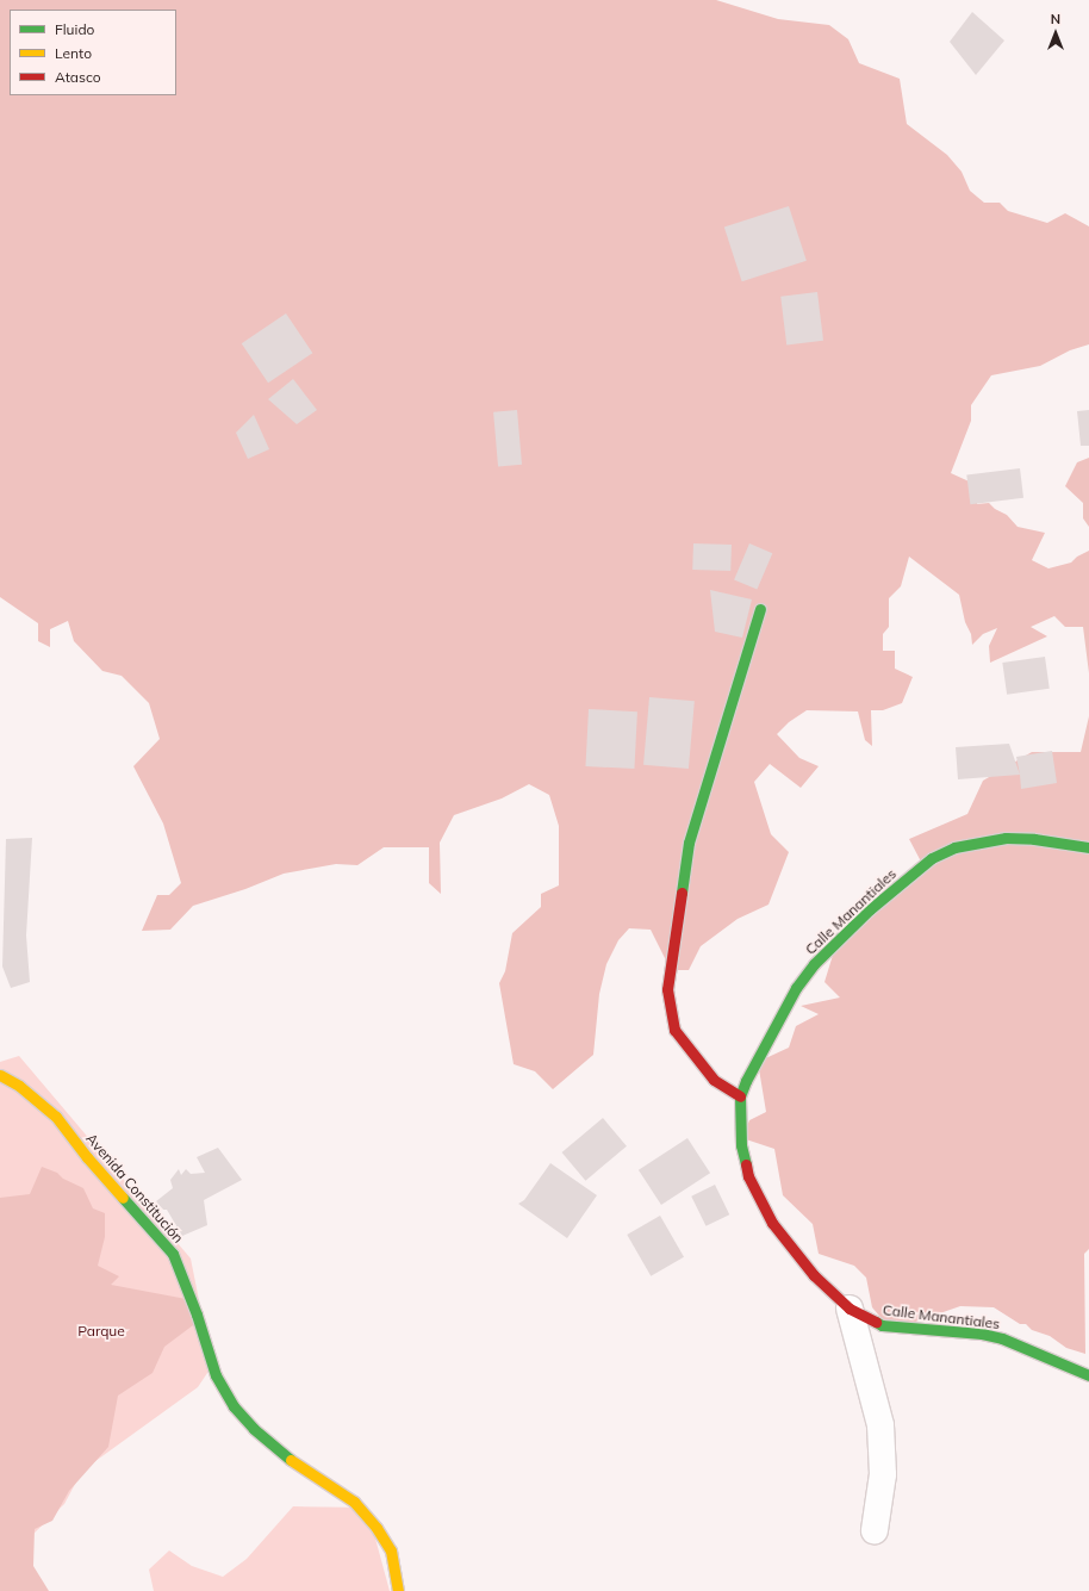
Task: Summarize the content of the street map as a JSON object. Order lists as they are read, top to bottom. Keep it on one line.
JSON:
{"streets":{"street":["Calle Manantiales","Avenida Constitución"]},"parks":["Parque"],"legend":["Fluido","Lento","Atasco"],"north":"top"}
